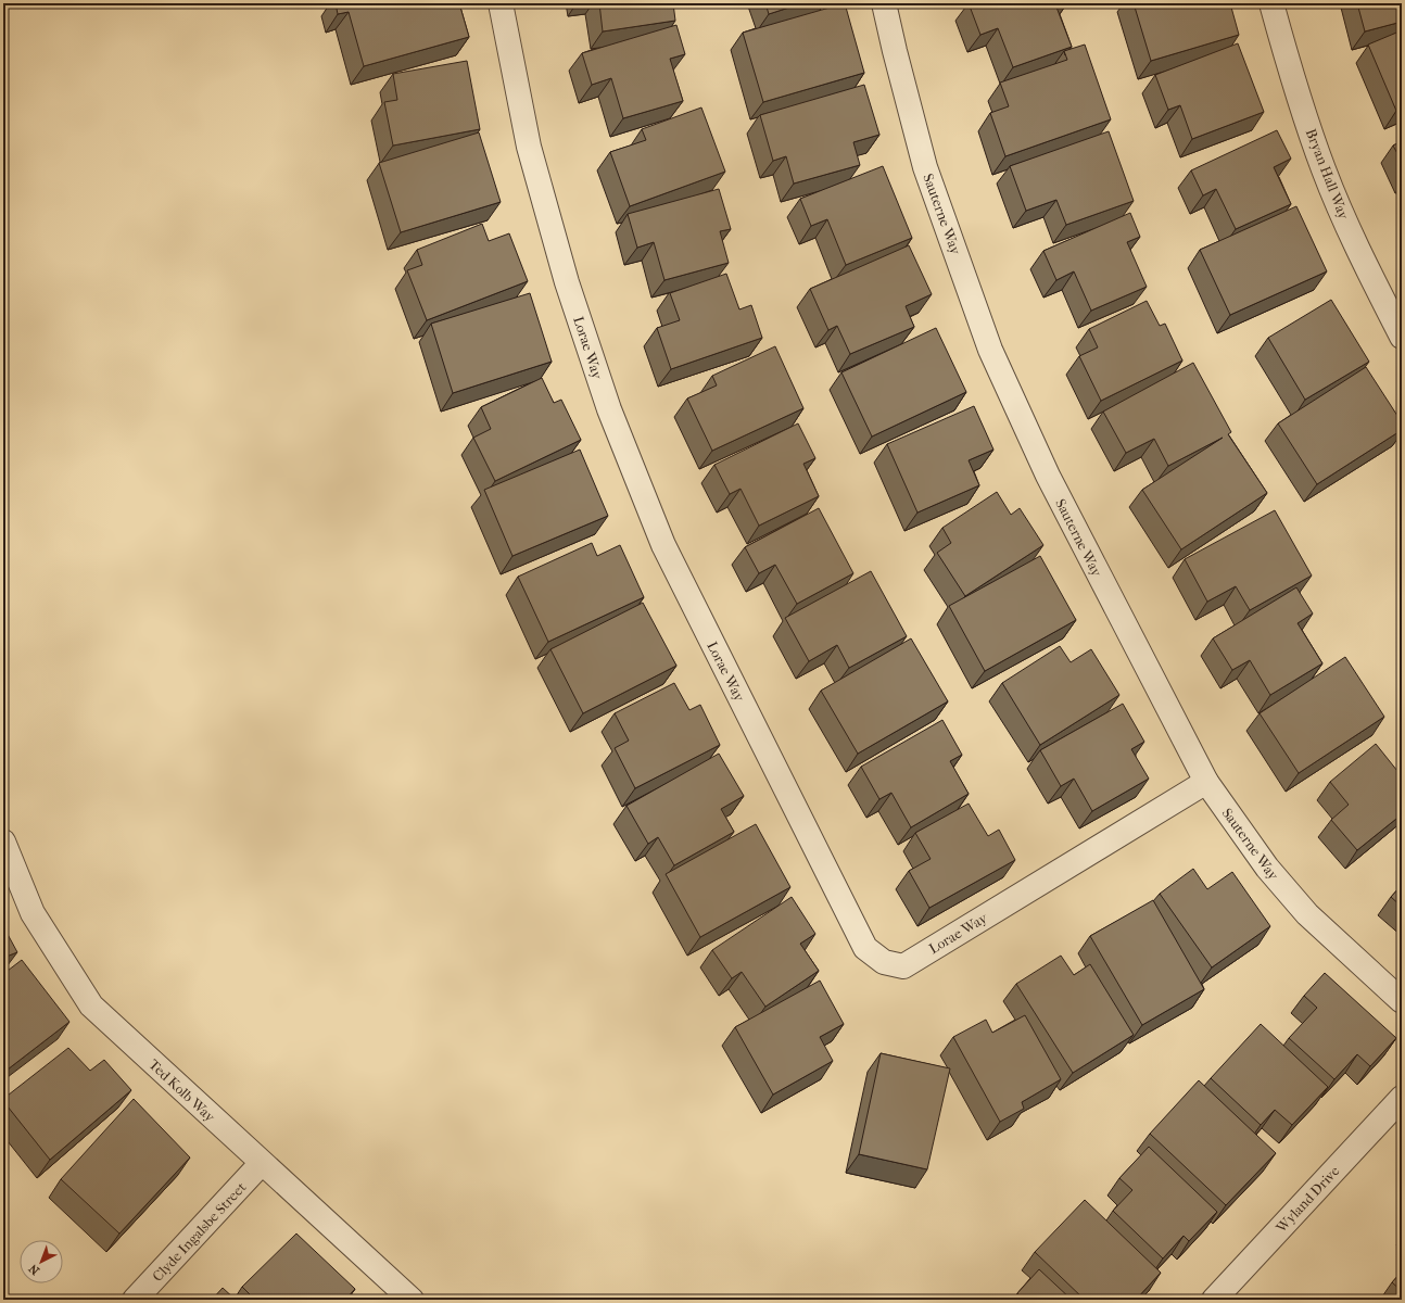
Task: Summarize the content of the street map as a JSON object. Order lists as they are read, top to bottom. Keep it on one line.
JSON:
{"streets":{"street":["Bryan Hall Way","Sauterne Way","Lorae Way","Ted Kolb Way","Wyland Drive","Clyde Ingalsbe Street"]},"crossings":[["Sauterne Way","Lorae Way"],["Ted Kolb Way","Clyde Ingalsbe Street"]],"north":"bottom left"}
